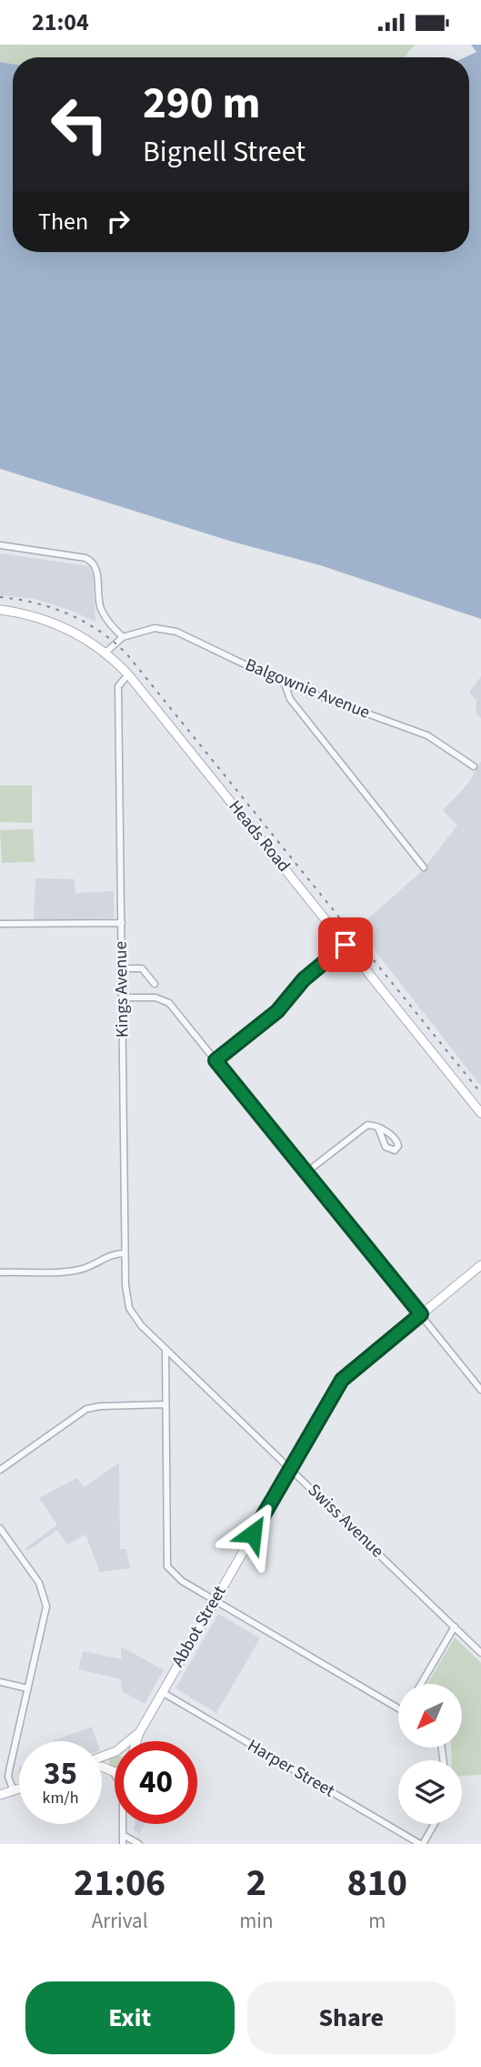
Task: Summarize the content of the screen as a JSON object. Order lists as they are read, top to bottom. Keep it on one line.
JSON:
{"streets":{"street":["Balgownie Avenue","Heads Road","Kings Avenue","Swiss Avenue","Abbot Street","Harper Street"]},"crossings":[["Balgownie Avenue","Heads Road"],["Heads Road","Kings Avenue"],["Kings Avenue","Swiss Avenue"],["Swiss Avenue","Abbot Street"],["Abbot Street","Harper Street"]],"north":"bottom left","page":{"status":"21:04","turn":["290 m","Bignell Street"],"then":"Then","speed":"35 km/h","limit":"40","eta":["21:06","Arrival","2","min","810","m"],"buttons":["Exit","Share"]}}
